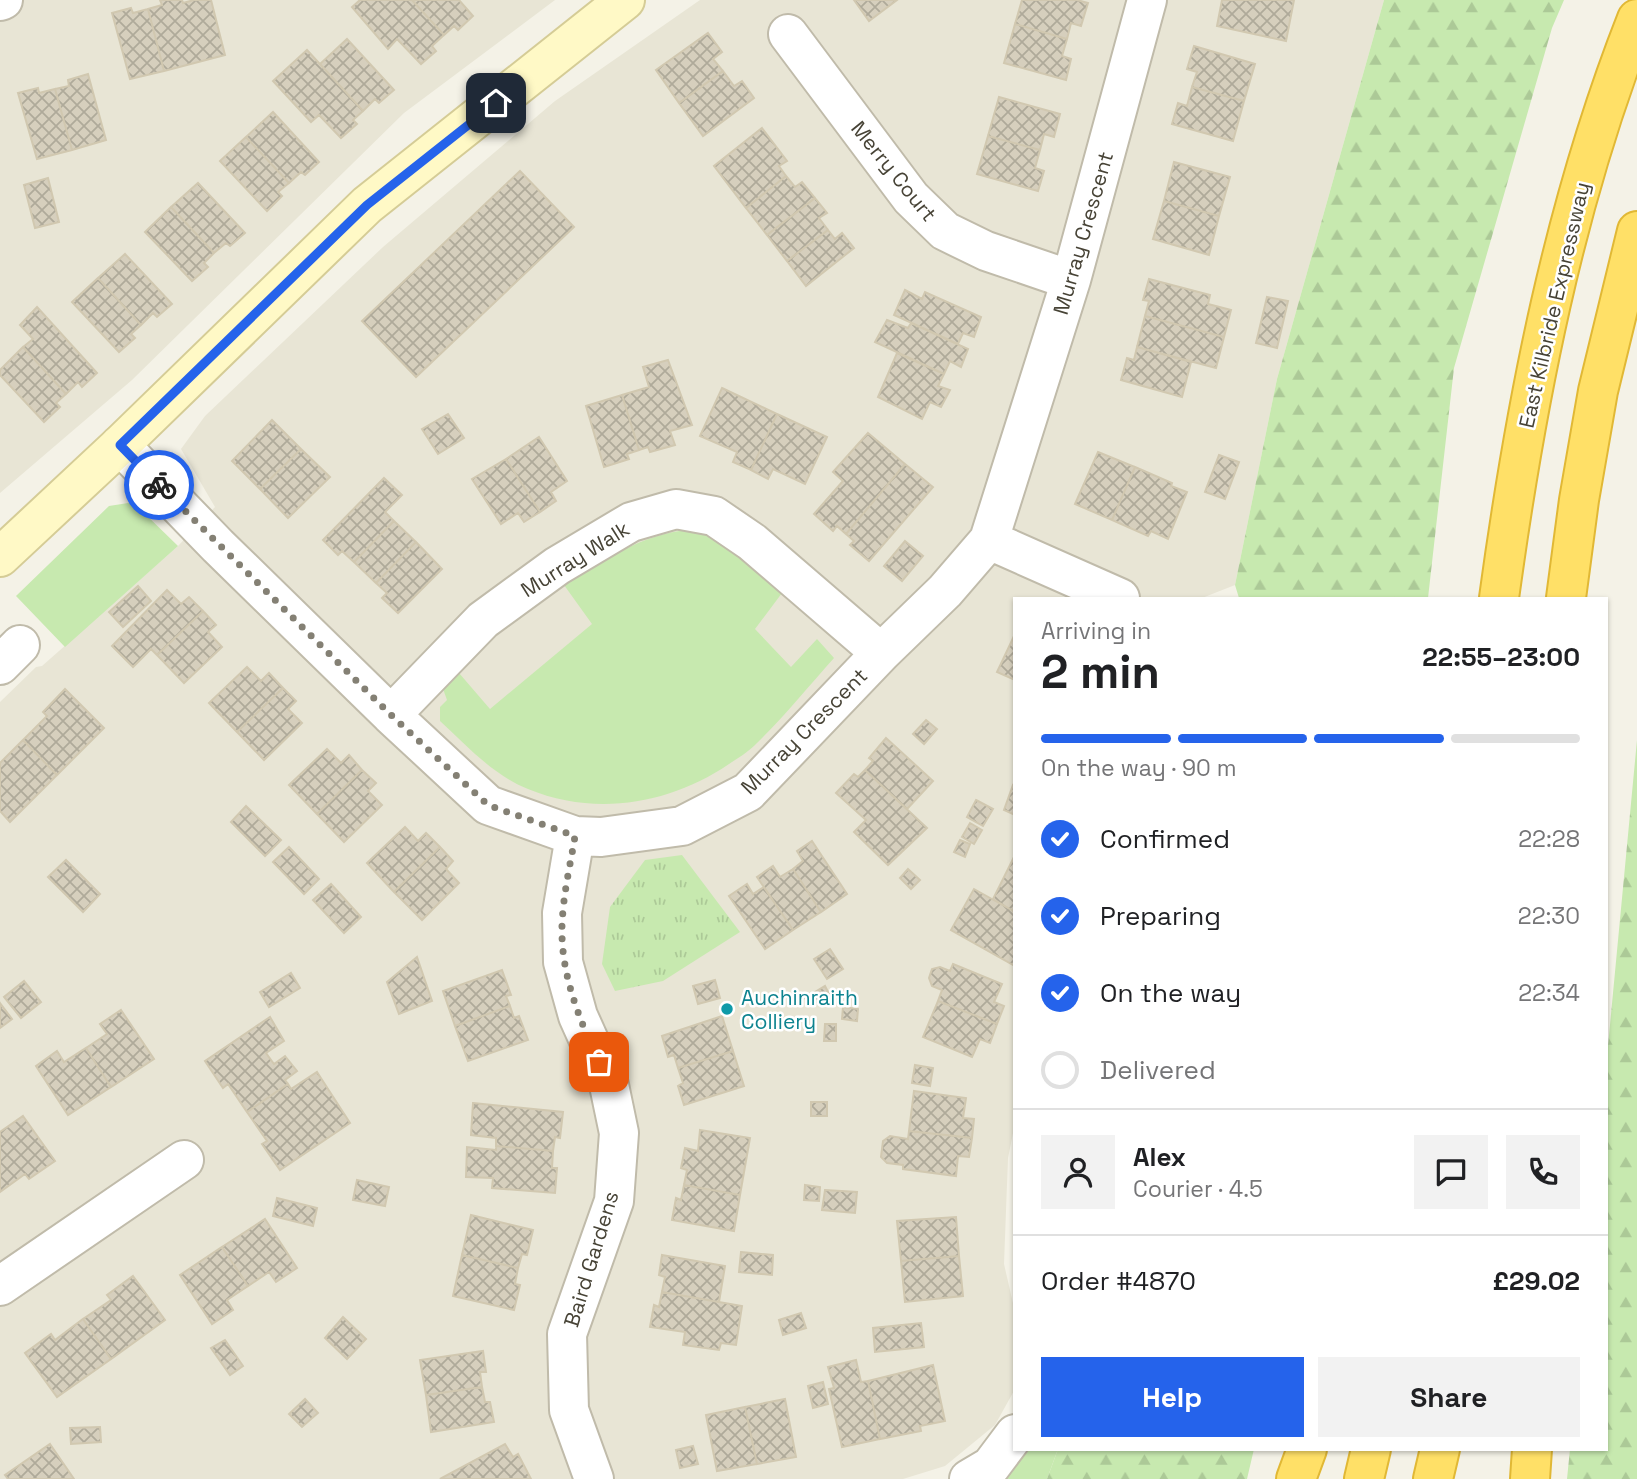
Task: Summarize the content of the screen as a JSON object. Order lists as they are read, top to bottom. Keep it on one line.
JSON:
{"streets":{"highway":["East Kilbride Expressway"],"street":["Merry Court","Murray Crescent","Murray Walk","Baird Gardens"]},"crossings":[["Merry Court","Murray Crescent"],["Murray Crescent","Murray Walk"],["Murray Crescent","Baird Gardens"]],"places":["Auchinraith Colliery"],"page":{"heading":["2 min","Arriving in","22:55–23:00"],"panel":["Alex","Courier · 4.5","Order #4870","£29.02"],"bar":"On the way · 90 m","list":[["Confirmed","22:28"],["Preparing","22:30"],["On the way","22:34"],"Delivered"],"buttons":["Help","Share"]}}
